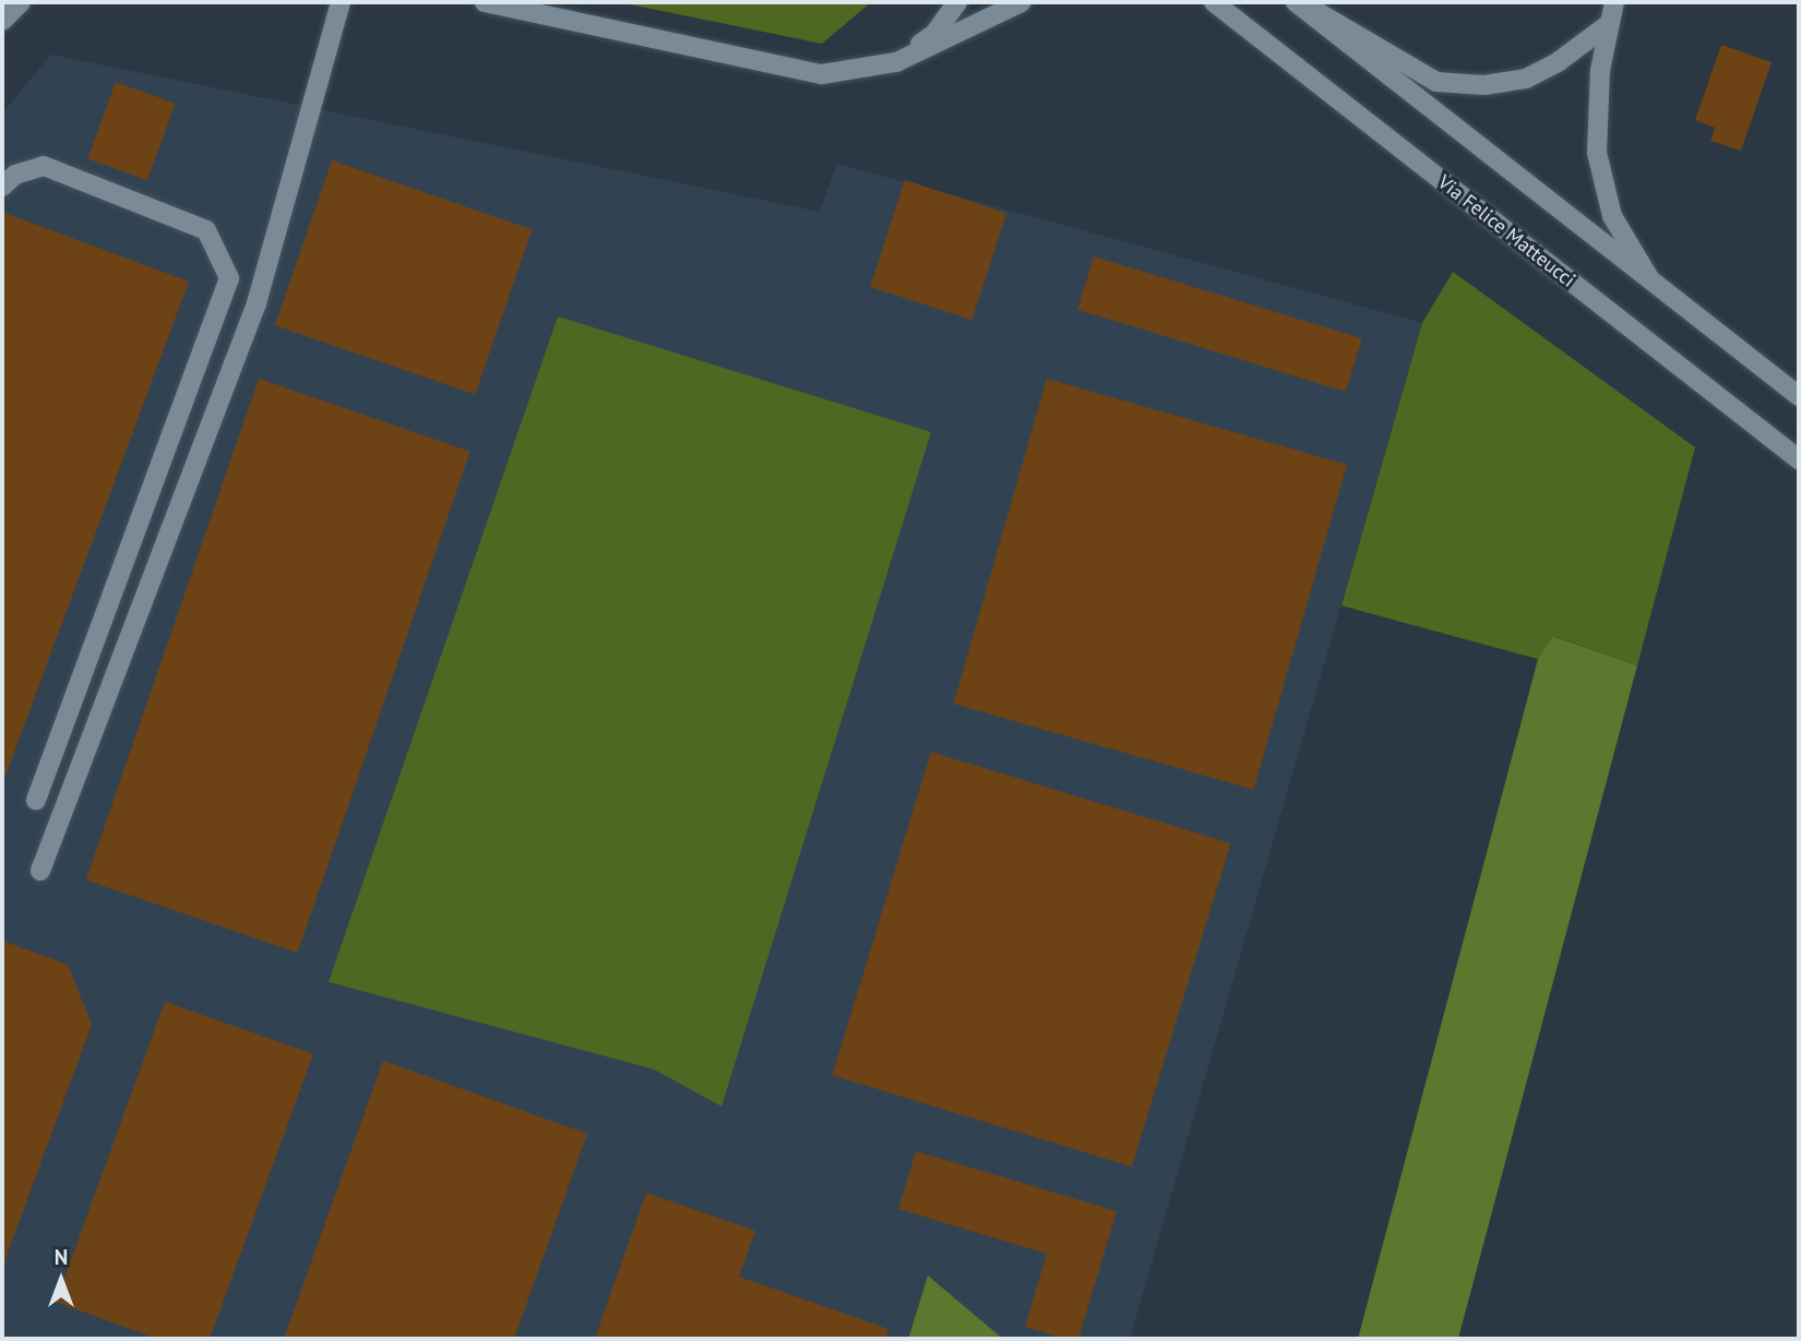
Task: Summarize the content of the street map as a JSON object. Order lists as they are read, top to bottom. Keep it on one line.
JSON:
{"streets":{"main road":["Via Felice Matteucci"]},"north":"top"}
